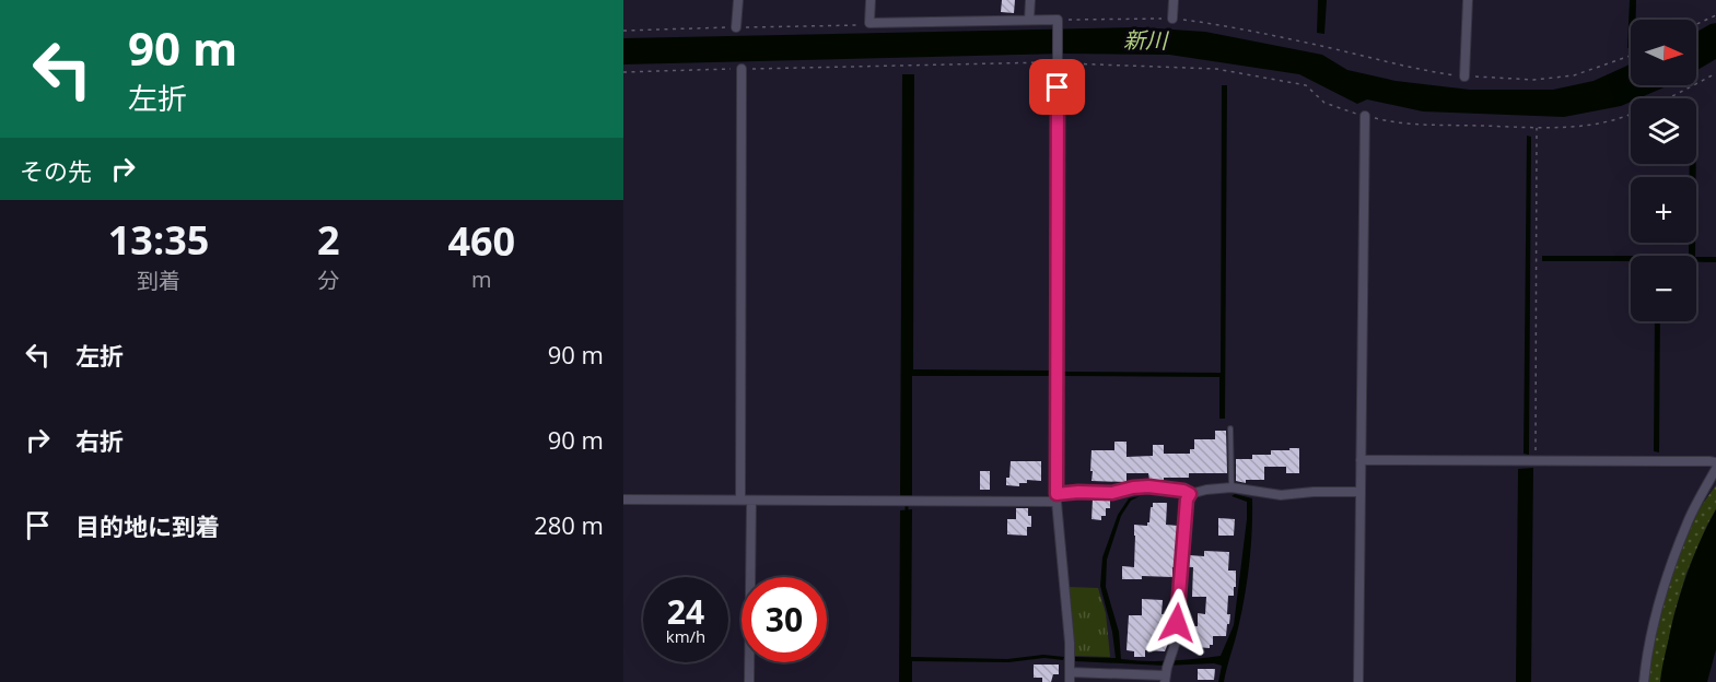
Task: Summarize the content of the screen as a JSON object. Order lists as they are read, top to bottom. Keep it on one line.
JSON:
{"water":["新川"],"north":"right","page":{"turn":["90 m","左折"],"map_buttons":["+","−"],"then":"その先","eta":["13:35","到着","2","分","460","m"],"list":[{"name":"左折","value":"90 m"},{"name":"右折","value":"90 m"},{"name":"目的地に到着","value":"280 m"}],"speed":"24 km/h","limit":"30"}}
